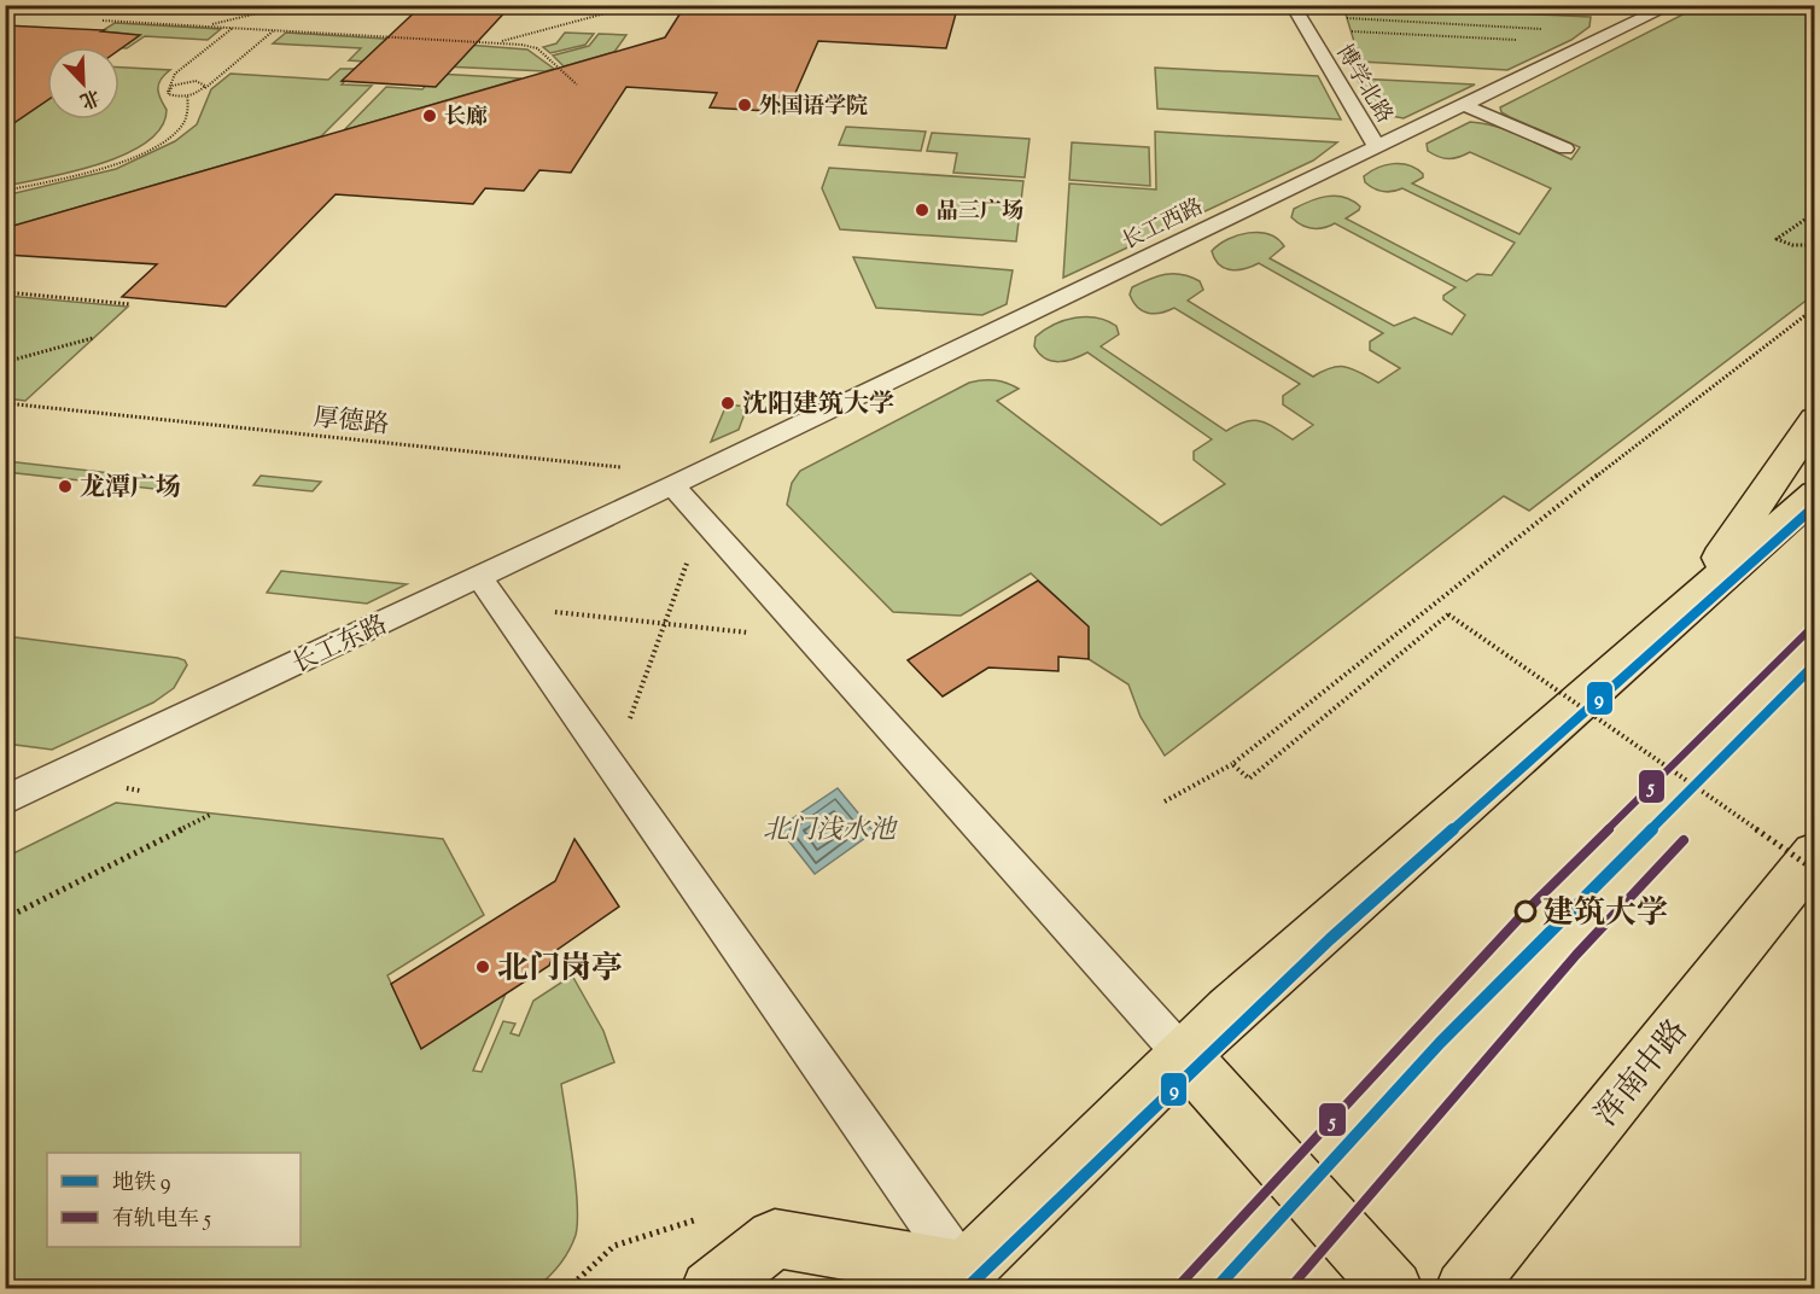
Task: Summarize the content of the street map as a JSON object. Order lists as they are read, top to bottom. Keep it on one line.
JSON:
{"streets":{"main road":["浑南中路"],"lane":["博学北路","长工西路","长工东路"],"path":["厚德路"]},"crossings":[["博学北路","长工西路"],["长工西路","厚德路"],["长工西路","长工东路"],["厚德路","长工东路"]],"water":["北门浅水池"],"places":["外国语学院","长廊","品三广场","沈阳建筑大学","龙潭广场","建筑大学","北门岗亭"],"lines":["metro line 9","tram line 5"],"legend":["地铁 9","有轨电车 5"],"north":"bottom right"}
